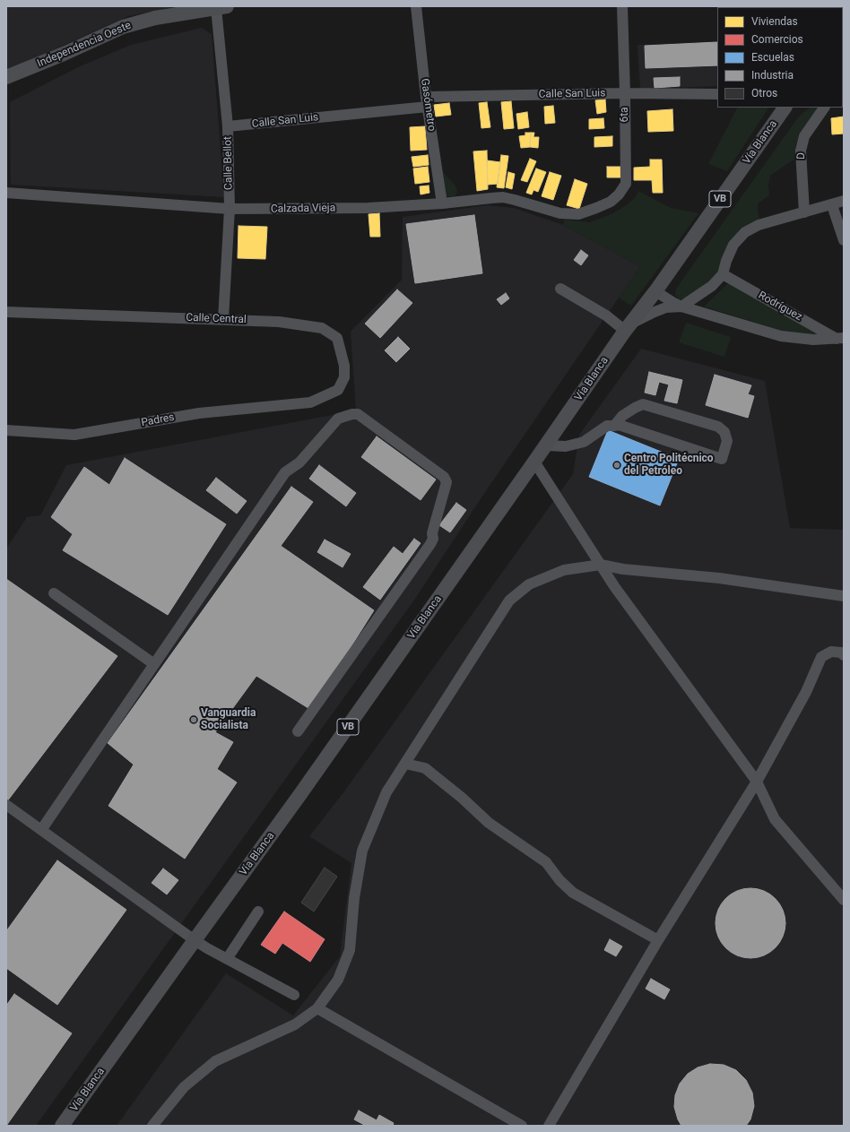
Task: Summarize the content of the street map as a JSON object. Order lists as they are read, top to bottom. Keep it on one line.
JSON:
{"streets":{"main road":["Independencia Oeste","Vía Blanca","VB"],"street":["Calle San Luis","Gasómetro","6ta","D","Calle Bellot","Calzada Vieja","Rodríguez","Calle Central","Padres"]},"crossings":[["Independencia Oeste","Calle Bellot"],["Calle San Luis","Gasómetro"],["Calle San Luis","6ta"],["Calle San Luis","Calle Bellot"],["Gasómetro","Calzada Vieja"],["6ta","Calzada Vieja"],["Calle Bellot","Calzada Vieja"],["Calle Bellot","Calle Central"],["Calle Central","Padres"]],"places":["Centro Politécnico del Petróleo","Vanguardia Socialista"],"legend":["Viviendas","Comercios","Escuelas","Industria","Otros"]}
